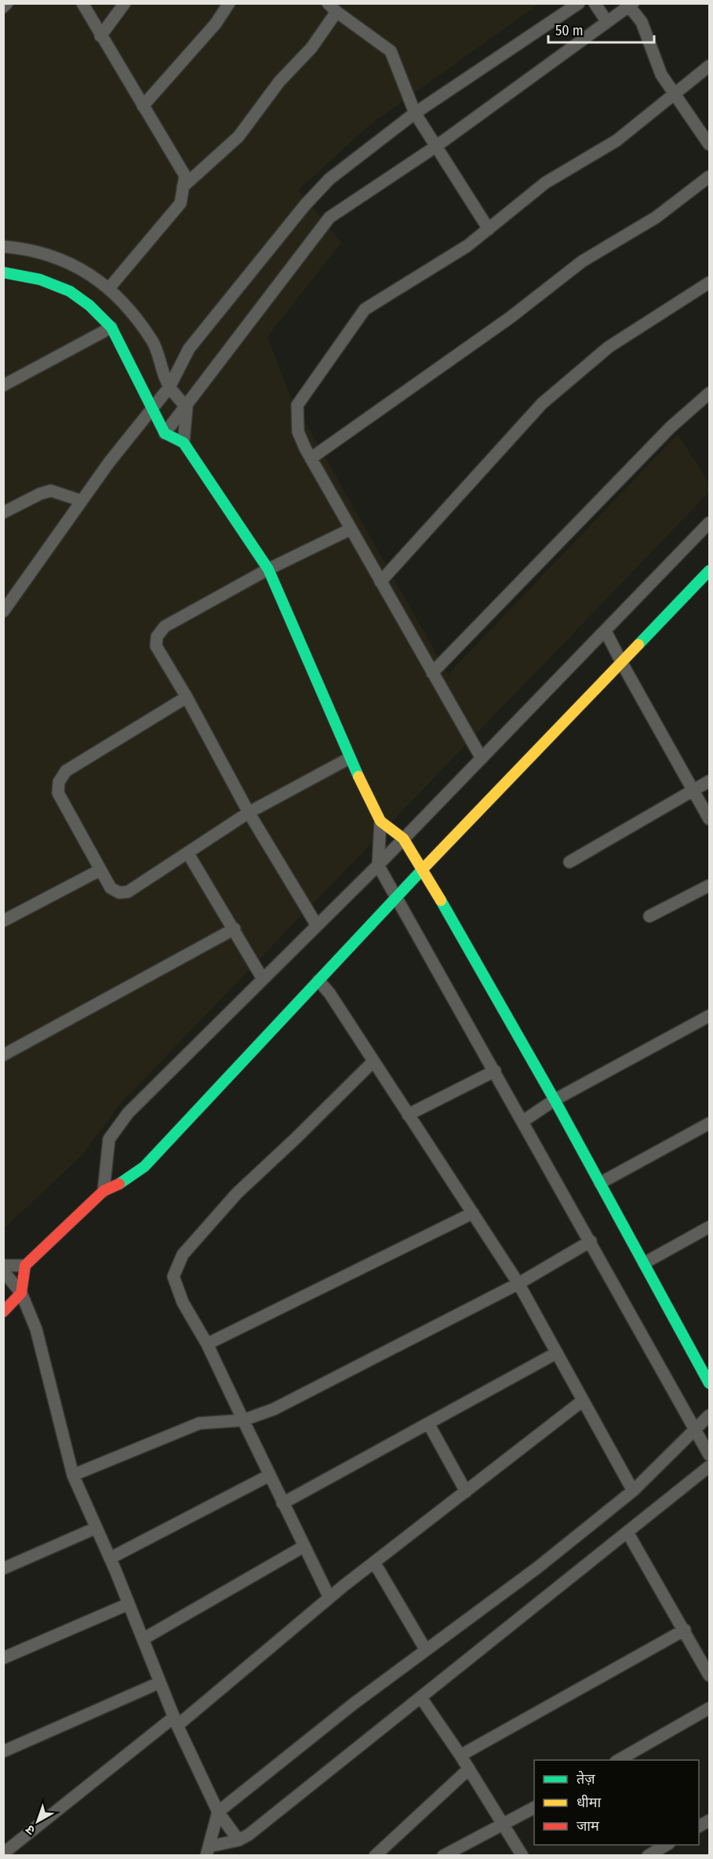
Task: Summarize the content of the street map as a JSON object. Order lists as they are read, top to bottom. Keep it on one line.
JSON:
{"legend":["तेज़","धीमा","जाम"],"scale_bar":"50 m","north":"bottom left"}
